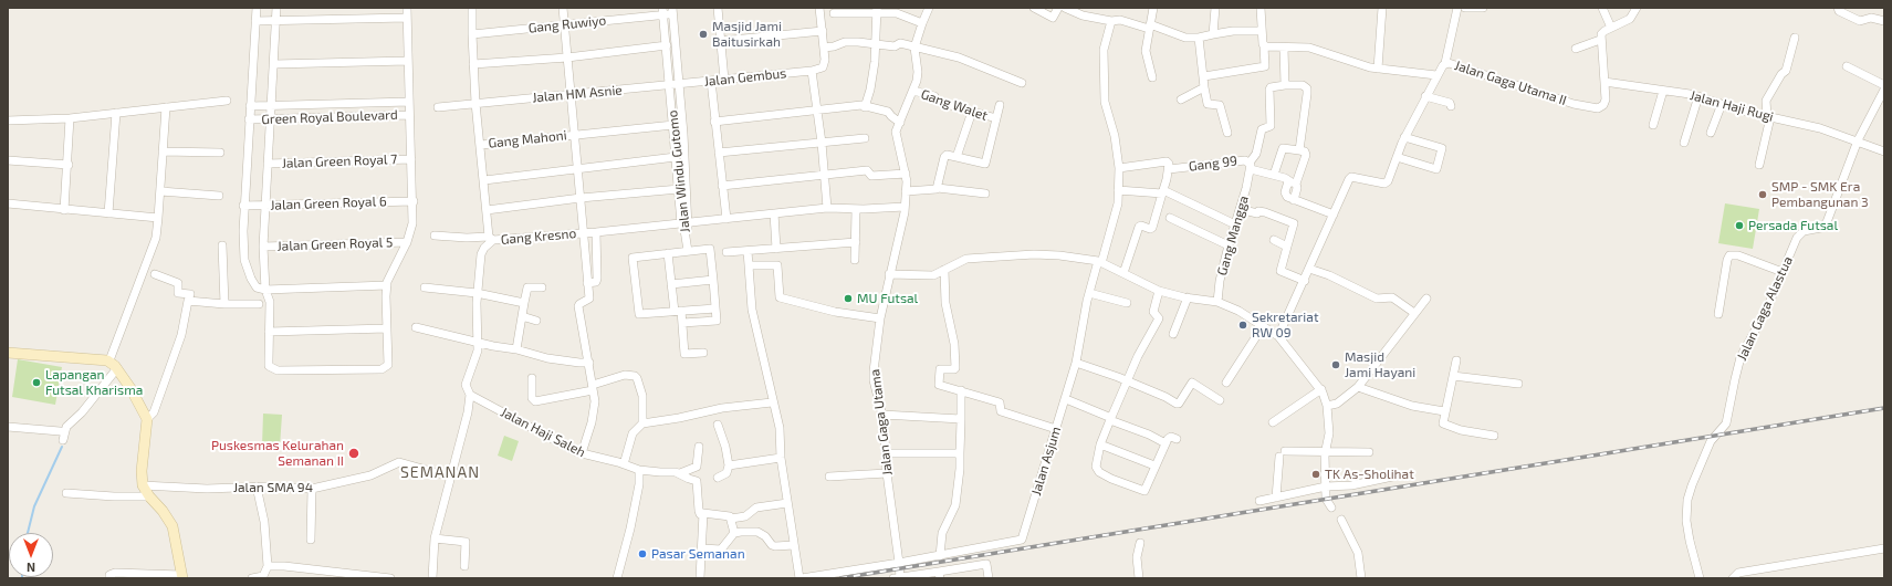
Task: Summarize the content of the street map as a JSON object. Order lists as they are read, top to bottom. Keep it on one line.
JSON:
{"streets":{"street":["Gang Ruwiyo","Jalan Gembus","Jalan Gaga Utama II","Jalan HM Asnie","Gang Walet","Jalan Haji Rugi","Green Royal Boulevard","Gang Mahoni","Jalan Green Royal 7","Gang 99","Jalan Windu Gutomo","Jalan Green Royal 6","Gang Mangga","Gang Kresno","Jalan Green Royal 5","Jalan Gaga Alastua","Jalan Gaga Utama","Jalan Haji Saleh","Jalan Asjum","Jalan SMA 94"]},"crossings":[["Gang Ruwiyo","Jalan Windu Gutomo"],["Jalan Gembus","Jalan HM Asnie"],["Jalan Gembus","Jalan Windu Gutomo"],["Jalan Gaga Utama II","Jalan Haji Rugi"],["Jalan HM Asnie","Jalan Windu Gutomo"],["Gang Walet","Jalan Gaga Utama"],["Jalan Haji Rugi","Jalan Gaga Alastua"],["Gang Mahoni","Jalan Windu Gutomo"],["Gang 99","Gang Mangga"],["Jalan Windu Gutomo","Gang Kresno"],["Gang Kresno","Jalan Gaga Utama"],["Jalan Gaga Utama","Jalan Asjum"]],"districts":["SEMANAN"],"places":["Masjid Jami Baitusirkah","SMP - SMK Era Pembangunan 3","Persada Futsal","MU Futsal","Sekretariat RW 09","Masjid Jami Hayani","Lapangan Futsal Kharisma","Puskesmas Kelurahan Semanan II","TK As-Sholihat","Pasar Semanan"],"north":"bottom"}
